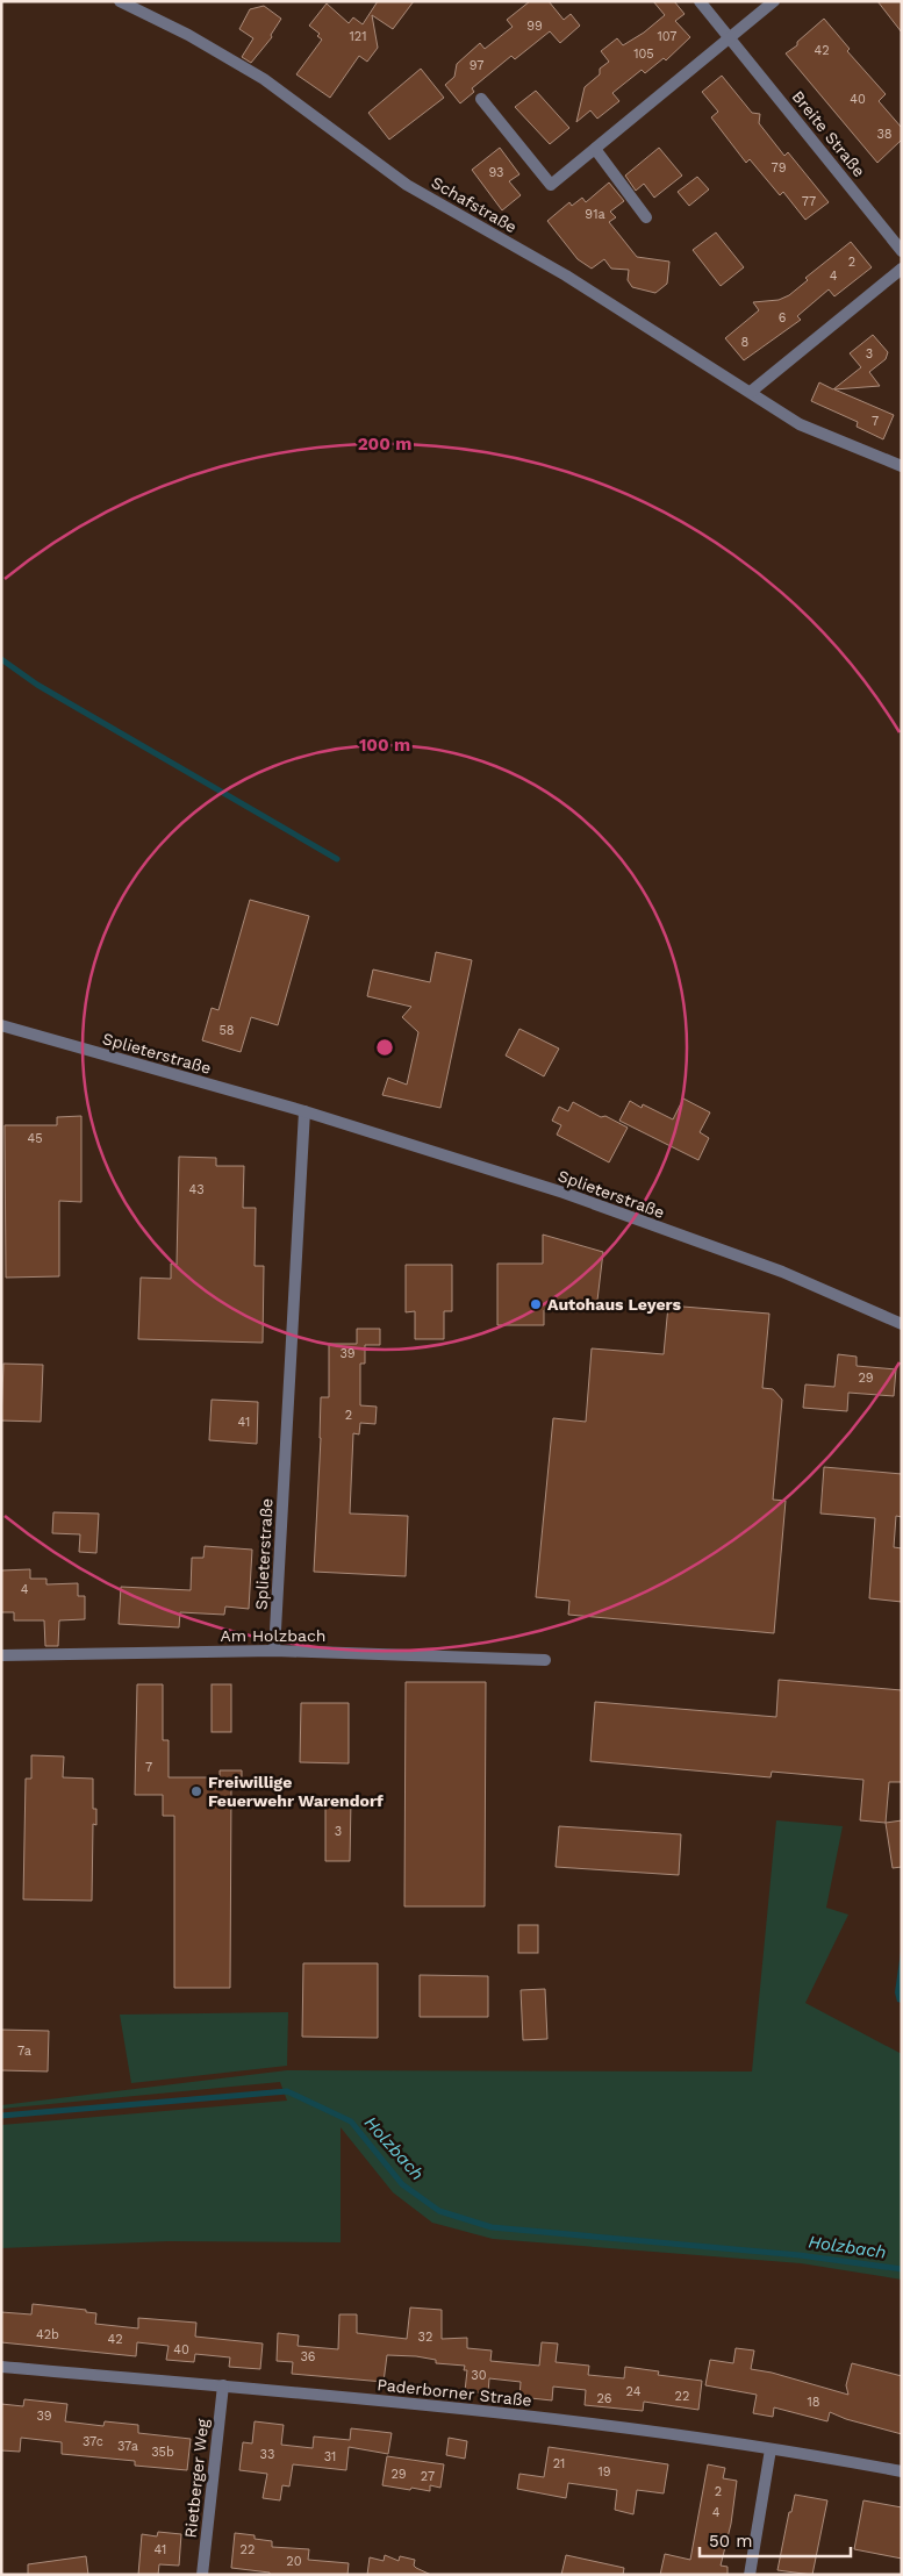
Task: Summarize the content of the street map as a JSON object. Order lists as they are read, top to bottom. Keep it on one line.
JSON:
{"streets":{"street":["Breite Straße","Schafstraße","Splieterstraße","Am Holzbach","Paderborner Straße","Rietberger Weg"]},"crossings":[["Splieterstraße","Am Holzbach"],["Paderborner Straße","Rietberger Weg"]],"water":["Holzbach"],"places":["Autohaus Leyers","Freiwillige Feuerwehr Warendorf"],"house_numbers":["99","121","107","42","105","97","40","38","79","93","77","91a","2","4","6","8","3","7","58","45","43","39","29","2","41","4","7","3","7a","42b","32","42","40","36","30","24","22","26","18","39","37c","37a","35b","33","31","21","19","29","27","2","4","41","22","20"],"scale_bar":"50 m","rings":["200 m","100 m"]}
